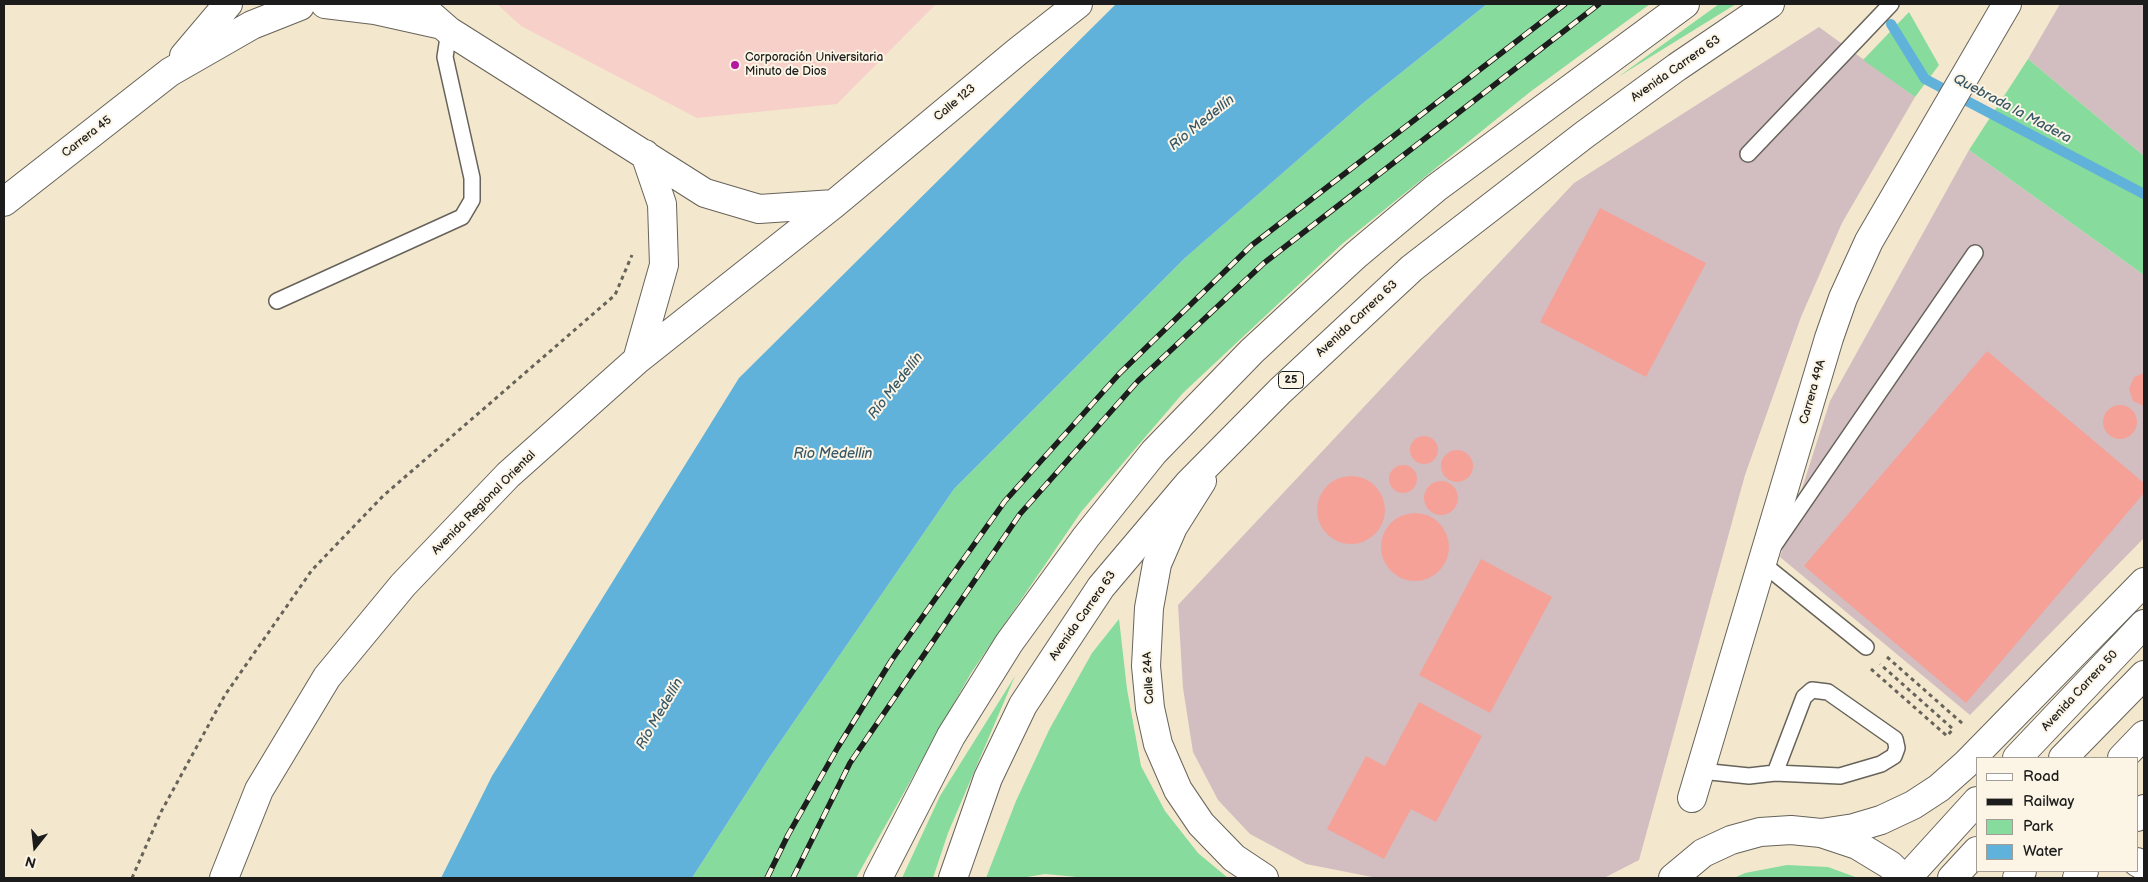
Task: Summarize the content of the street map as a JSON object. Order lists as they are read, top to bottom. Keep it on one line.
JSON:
{"streets":{"main road":["Avenida Carrera 63","Calle 123","Carrera 45","25","Carrera 49A","Avenida Regional Oriental","Calle 24A","Avenida Carrera 50"]},"crossings":[["Avenida Carrera 63","Calle 24A"],["Calle 123","Avenida Regional Oriental"]],"water":["Quebrada la Madera","Río Medellín","Rio Medellin"],"places":["Corporación Universitaria Minuto de Dios"],"legend":["Road","Railway","Park","Water"],"north":"bottom"}
